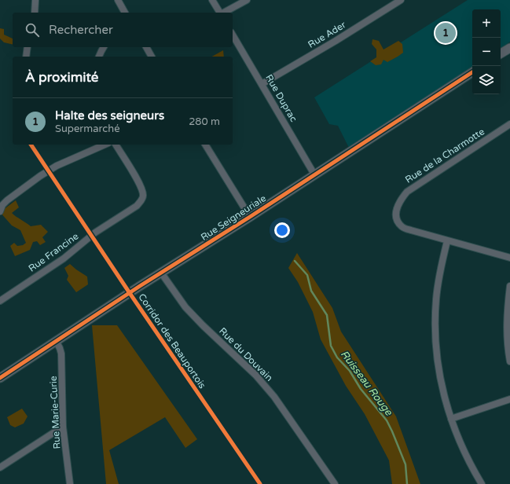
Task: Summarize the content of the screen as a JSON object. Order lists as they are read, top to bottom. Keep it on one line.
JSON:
{"streets":{"street":["Rue Ader","Rue Duprac","Rue de la Charmotte","Rue Seigneuriale","Rue Francine","Rue du Douvain","Rue Marie-Curie"],"cycle path":["Corridor des Beauportois"]},"crossings":[["Rue Ader","Rue Duprac"],["Rue Duprac","Rue Seigneuriale"],["Rue Seigneuriale","Rue du Douvain"],["Rue Seigneuriale","Rue Marie-Curie"]],"water":["Ruisseau Rouge"],"page":{"map_buttons":["+","−"],"search":"Rechercher","pins":"1","heading":"À proximité","list":[{"mark":"1","name":"Halte des seigneurs","note":"Supermarché","value":"280 m"}]}}
